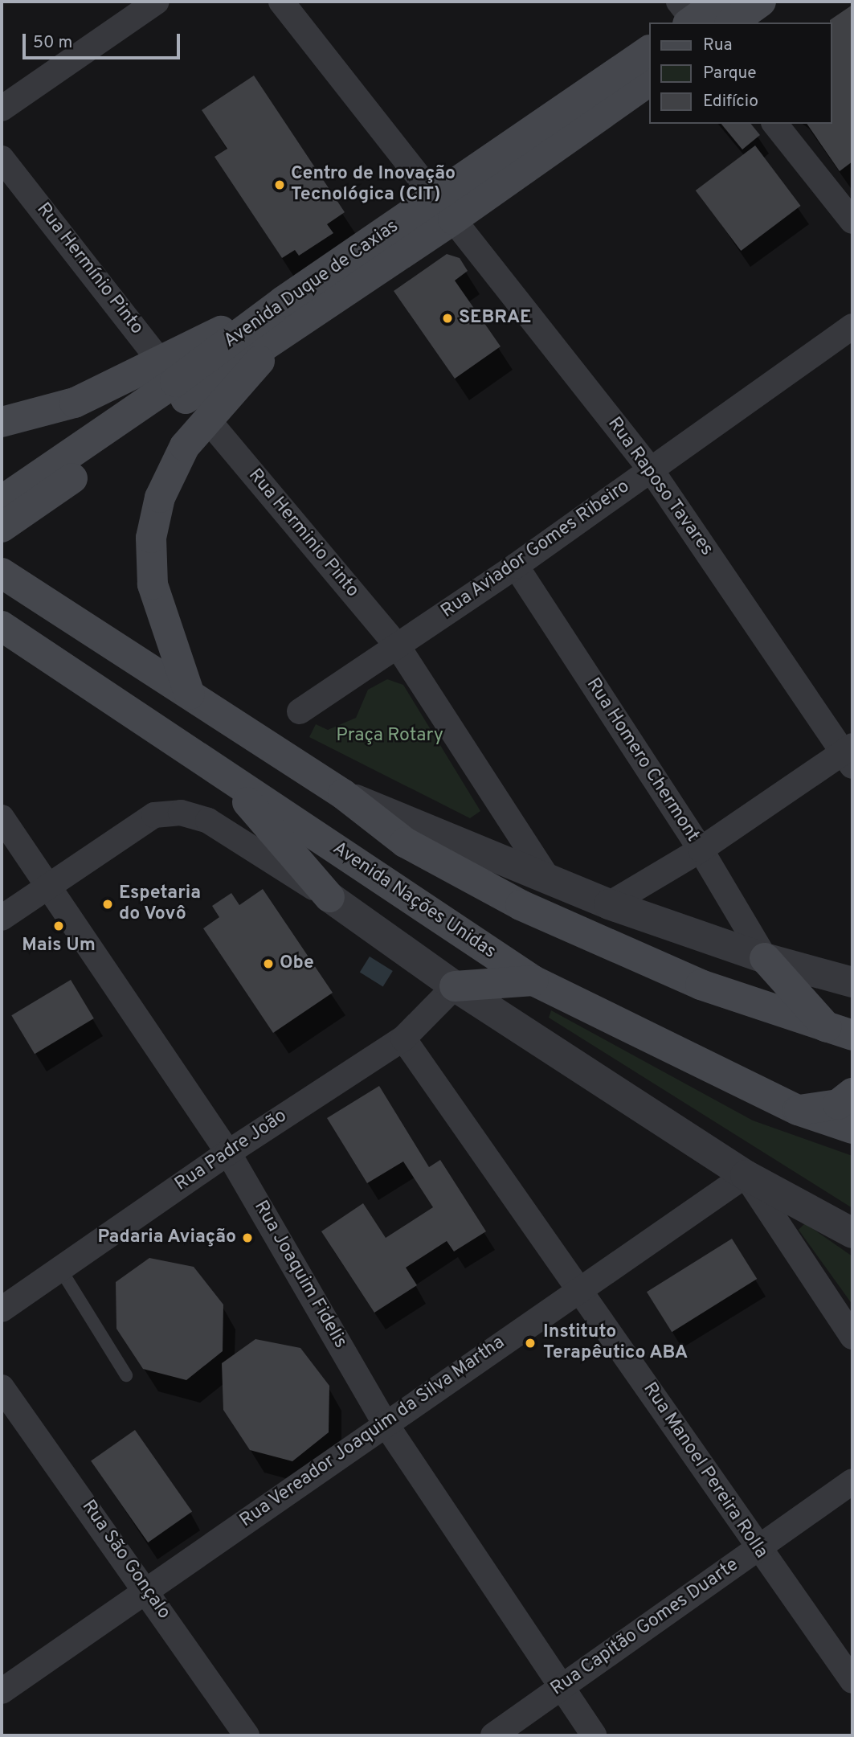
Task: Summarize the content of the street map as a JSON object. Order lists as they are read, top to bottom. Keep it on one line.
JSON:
{"streets":{"main road":["Avenida Duque de Caxias","Avenida Nações Unidas"],"street":["Rua Hermínio Pinto","Rua Raposo Tavares","Rua Herminio Pinto","Rua Aviador Gomes Ribeiro","Rua Homero Chermont","Rua Padre João","Rua Joaquim Fidelis","Rua Vereador Joaquim da Silva Martha","Rua Manoel Pereira Rolla","Rua São Gonçalo","Rua Capitão Gomes Duarte"]},"crossings":[["Rua Hermínio Pinto","Avenida Duque de Caxias"],["Avenida Duque de Caxias","Rua Raposo Tavares"],["Rua Raposo Tavares","Rua Aviador Gomes Ribeiro"],["Rua Herminio Pinto","Rua Aviador Gomes Ribeiro"],["Rua Aviador Gomes Ribeiro","Rua Homero Chermont"],["Rua Padre João","Rua Joaquim Fidelis"],["Rua Padre João","Rua Manoel Pereira Rolla"],["Rua Joaquim Fidelis","Rua Vereador Joaquim da Silva Martha"],["Rua Joaquim Fidelis","Rua Capitão Gomes Duarte"],["Rua Vereador Joaquim da Silva Martha","Rua Manoel Pereira Rolla"],["Rua Vereador Joaquim da Silva Martha","Rua São Gonçalo"],["Rua Manoel Pereira Rolla","Rua Capitão Gomes Duarte"]],"parks":["Praça Rotary"],"places":["Centro de Inovação Tecnológica (CIT)","SEBRAE","Espetaria do Vovô","Mais Um","Obe","Padaria Aviação","Instituto Terapêutico ABA"],"legend":["Rua","Parque","Edifício"],"scale_bar":"50 m"}
